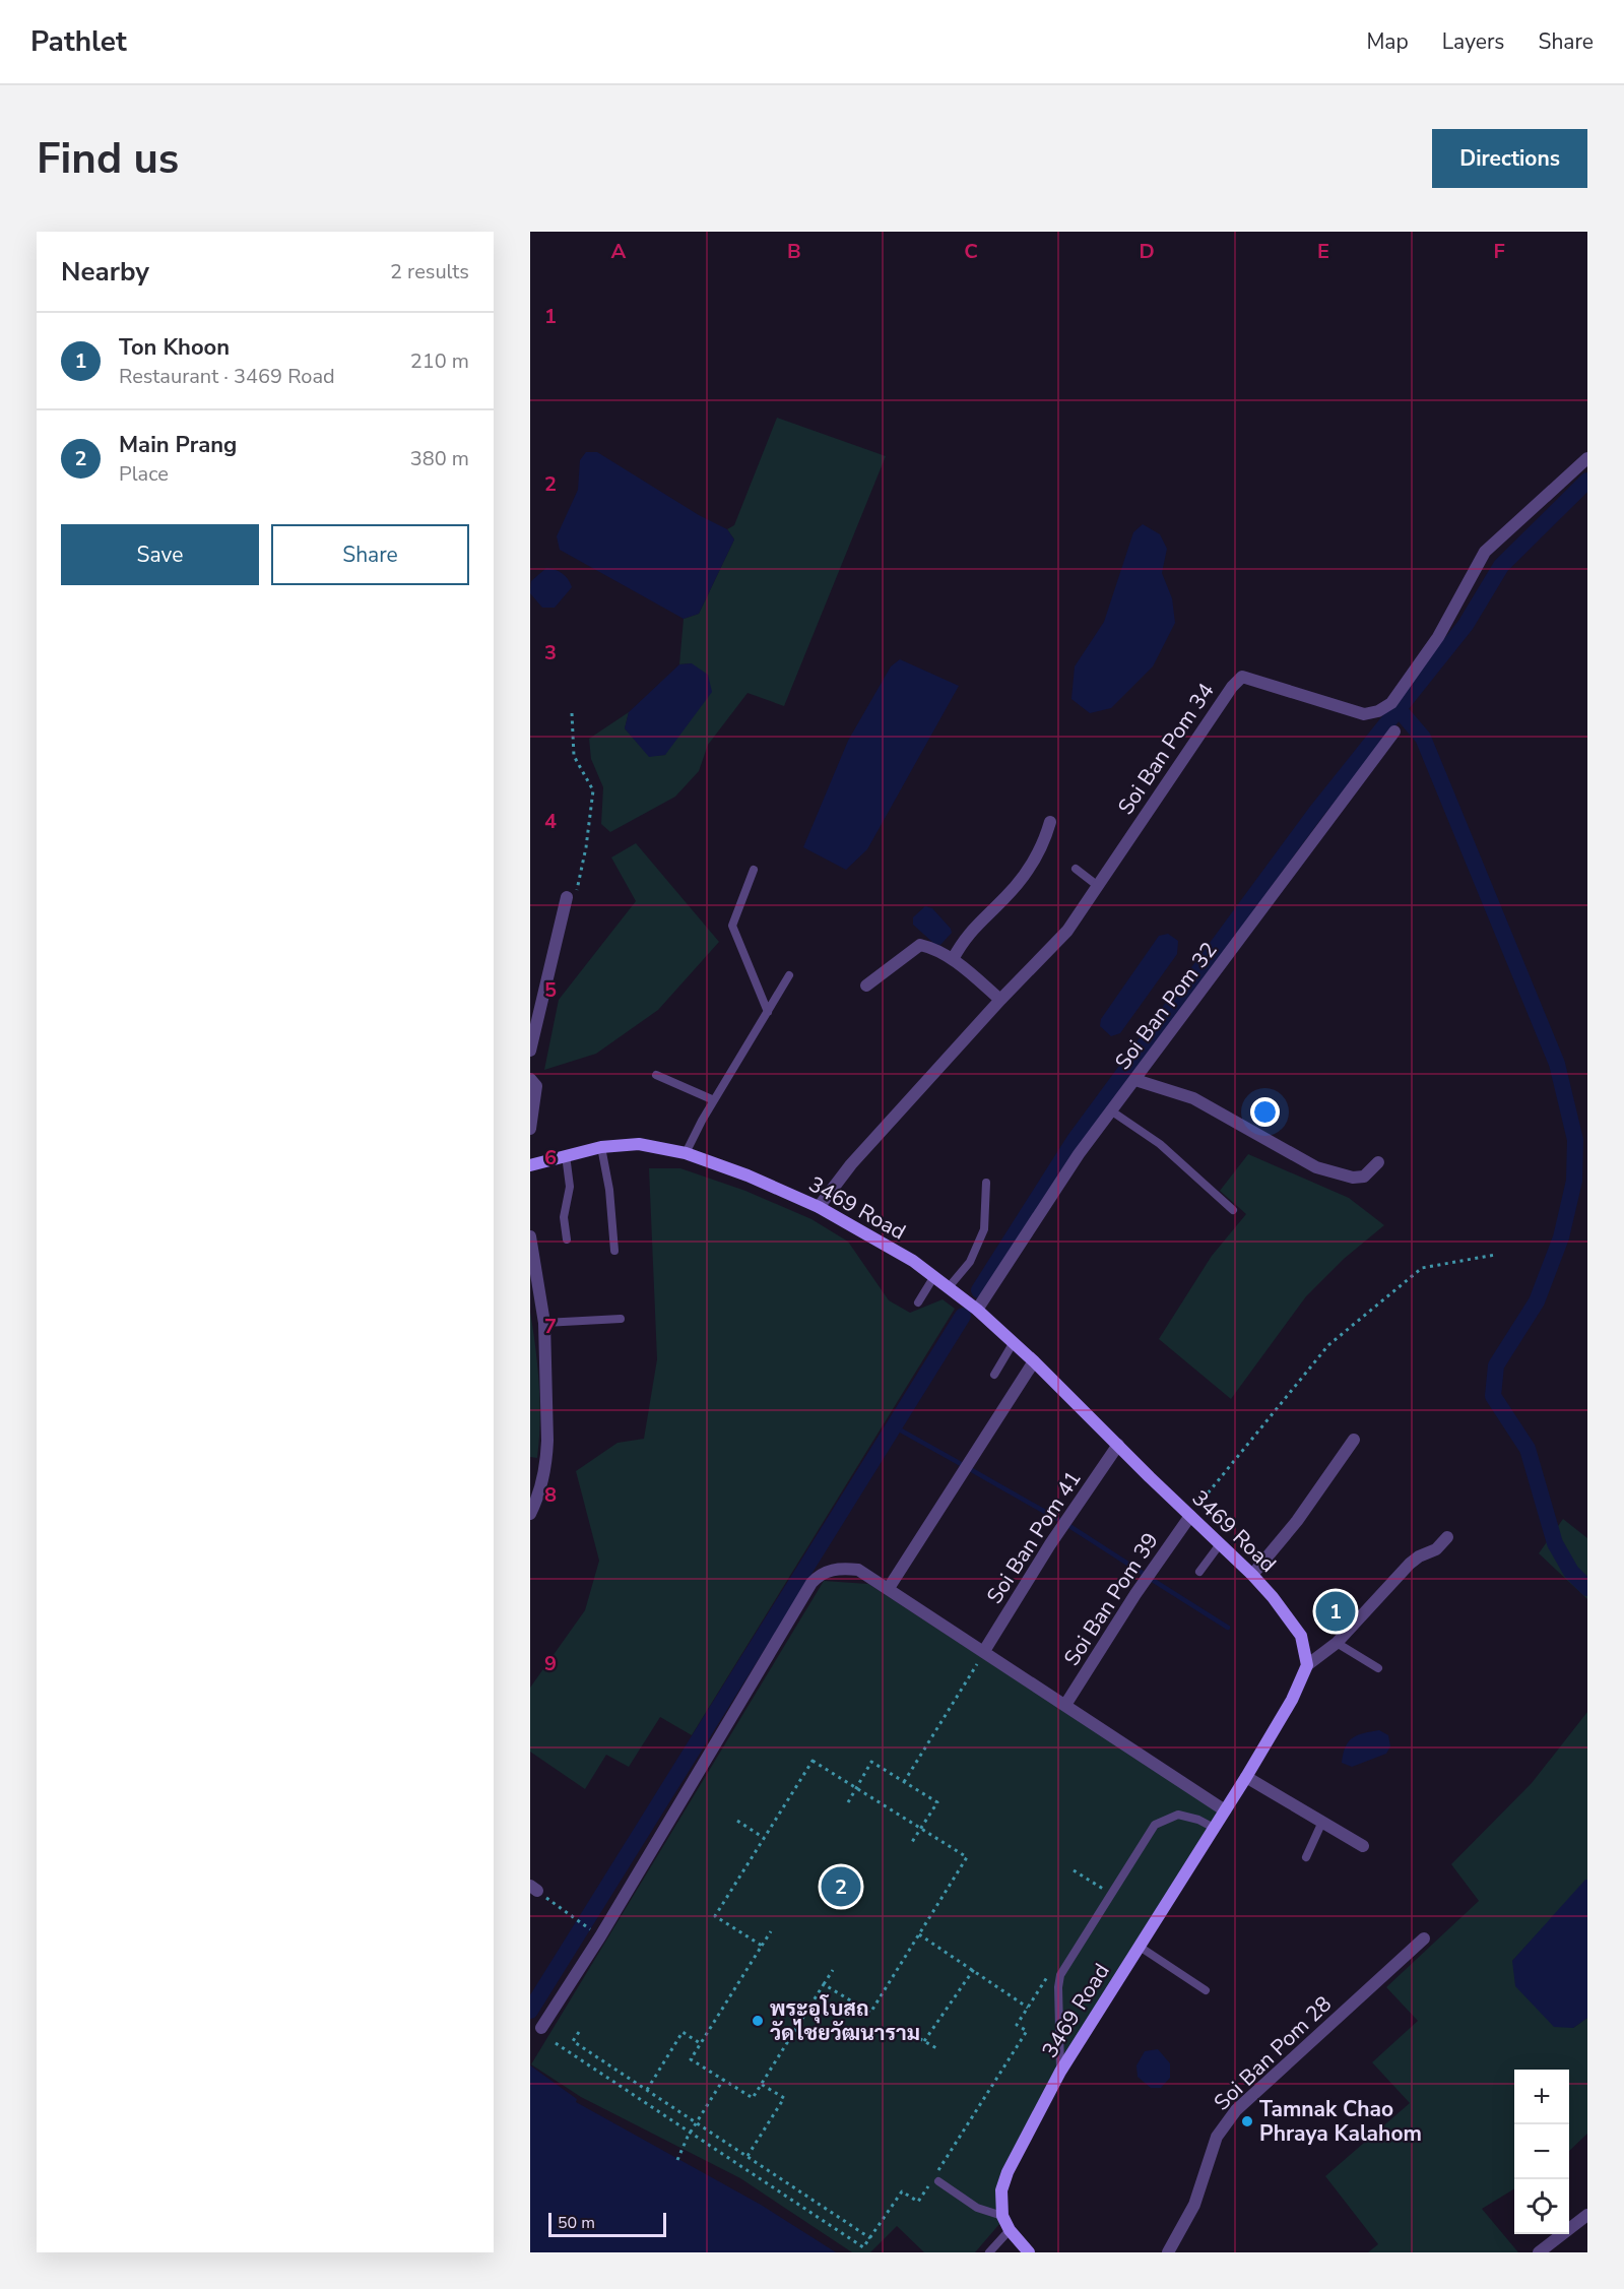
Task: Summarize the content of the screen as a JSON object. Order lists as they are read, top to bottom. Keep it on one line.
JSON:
{"streets":{"street":["Soi Ban Pom 34","Soi Ban Pom 32","3469 Road","Soi Ban Pom 41","Soi Ban Pom 39","Soi Ban Pom 28"]},"crossings":[["Soi Ban Pom 34","3469 Road"],["Soi Ban Pom 32","3469 Road"],["3469 Road","Soi Ban Pom 41"],["3469 Road","Soi Ban Pom 39"]],"places":["พระอุโบสถ วัดไชยวัฒนาราม","Tamnak Chao Phraya Kalahom"],"scale_bar":"50 m","page":{"header":"Pathlet","nav":["Map","Layers","Share"],"buttons":["Directions",["Save","Share"]],"title":"Find us","heading":["Nearby","2 results"],"list":[{"mark":"1","name":"Ton Khoon","note":"Restaurant · 3469 Road","value":"210 m"},{"mark":"2","name":"Main Prang","note":"Place","value":"380 m"}],"pins":["1","2"],"map_buttons":["+","−"],"scale":"50 m"},"grid":{"columns":["A","B","C","D","E","F"],"rows":["1","2","3","4","5","6","7","8","9"]}}
